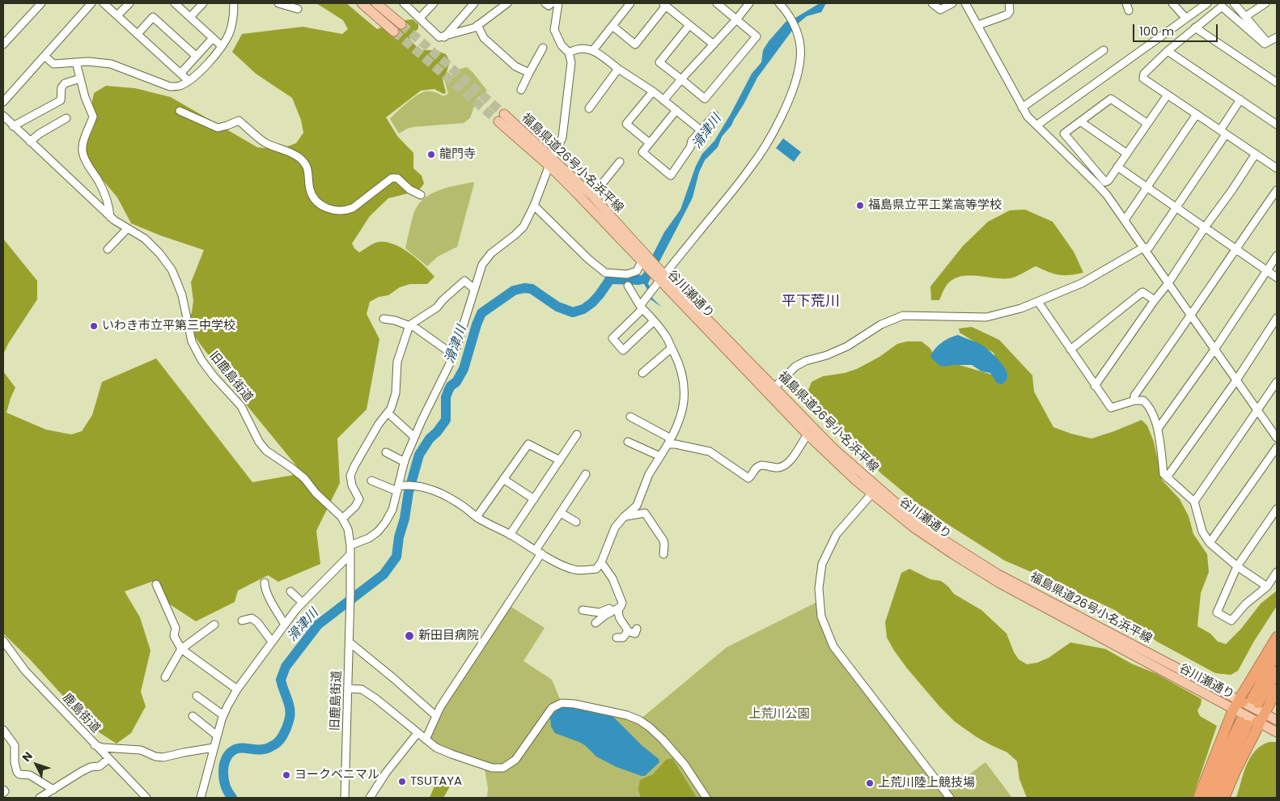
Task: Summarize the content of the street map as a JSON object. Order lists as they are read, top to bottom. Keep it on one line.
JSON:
{"streets":{"main road":["福島県道26号小名浜平線","谷川瀬通り"],"street":["旧鹿島街道","鹿島街道"]},"crossings":[["福島県道26号小名浜平線","谷川瀬通り"]],"districts":["平下荒川"],"water":["滑津川"],"parks":["上荒川公園"],"places":["龍門寺","福島県立平工業高等学校","いわき市立平第三中学校","新田目病院","ヨークベニマル","TSUTAYA","上荒川陸上競技場"],"scale_bar":"100 m","north":"top left"}
